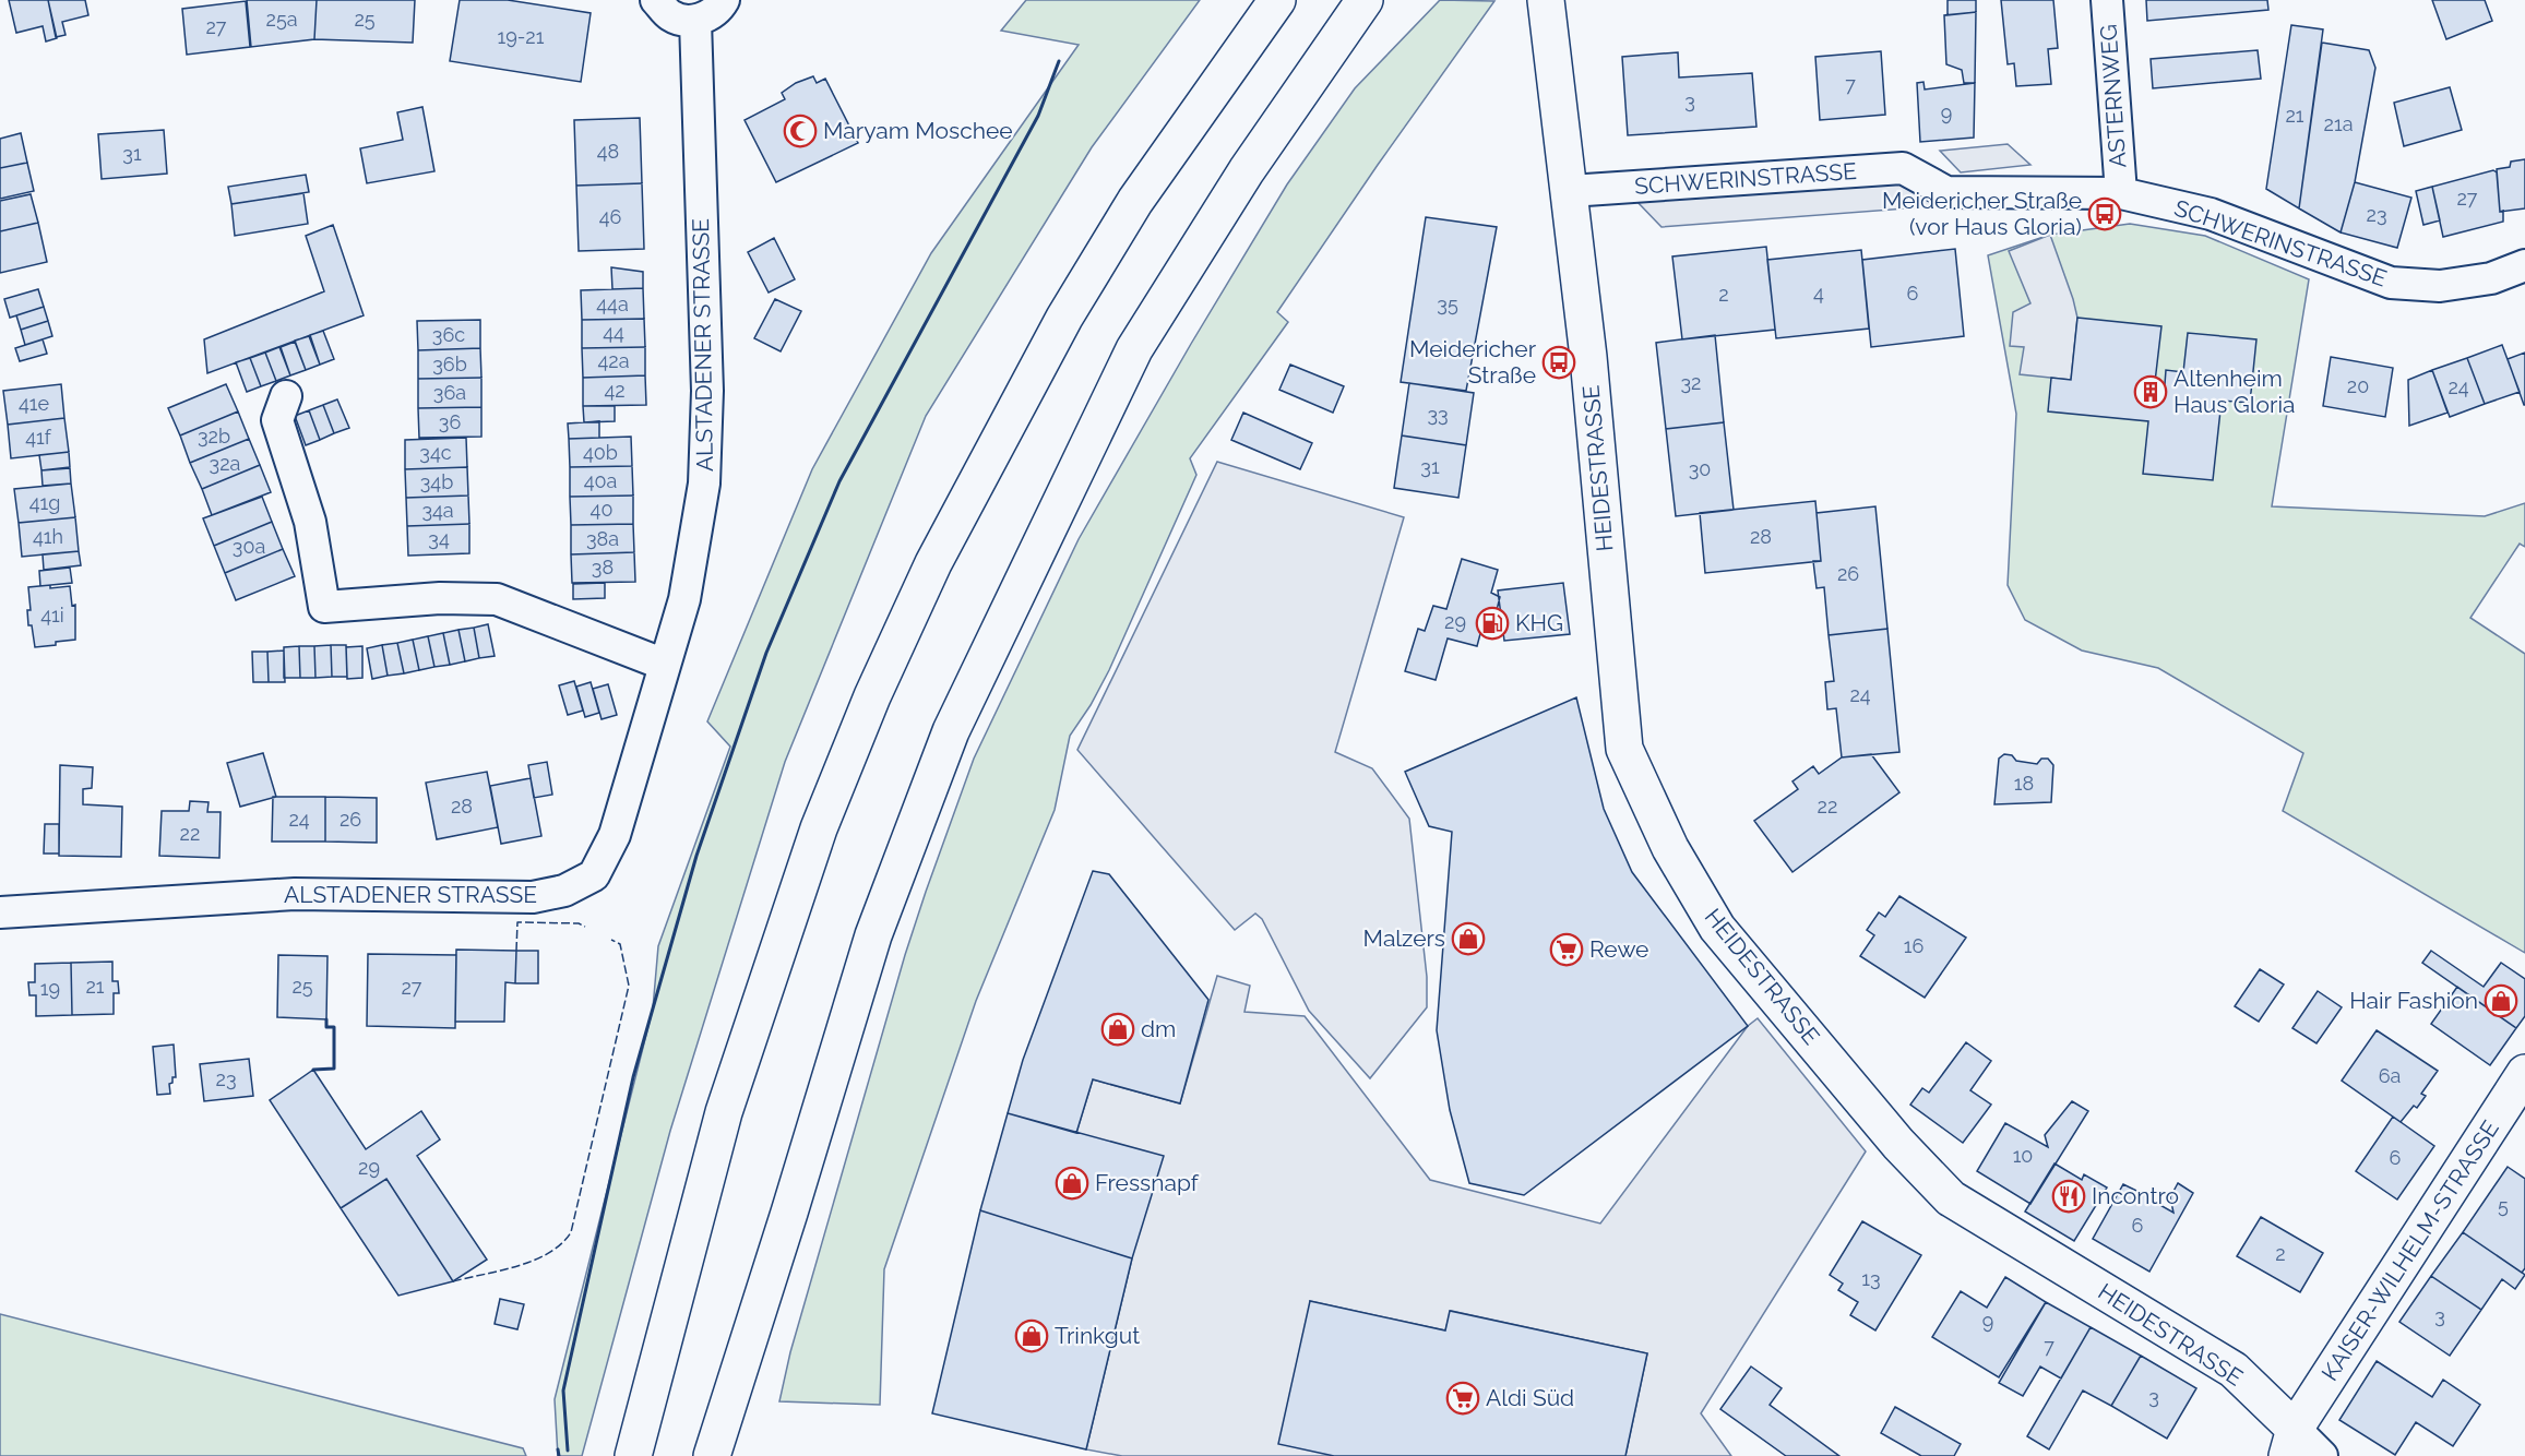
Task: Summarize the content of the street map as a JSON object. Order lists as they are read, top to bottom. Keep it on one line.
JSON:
{"streets":{"main road":["HEIDESTRASSE","KAISER-WILHELM-STRASSE"],"street":["ASTERNWEG","SCHWERINSTRASSE","ALSTADENER STRASSE"]},"crossings":[["ASTERNWEG","SCHWERINSTRASSE"],["SCHWERINSTRASSE","HEIDESTRASSE"],["HEIDESTRASSE","KAISER-WILHELM-STRASSE"]],"places":{"mosque":["Maryam Moschee"],"bus stop":["Meidericher Straße (vor Haus Gloria)","Meidericher Straße"],"building":["Altenheim Haus Gloria"],"fuel station":["KHG"],"shop":["Malzers","Hair Fashion","dm","Fressnapf","Trinkgut"],"supermarket":["Rewe","Aldi Süd"],"restaurant":["Incontro"]},"house_numbers":["25a","25","27","19-21","7","3","9","21","21a","48","31","27","23","46","4","6","2","44a","35","44","36c","42a","36b","32","20","24","42","36a","41e","33","36","32b","41f","34c","40b","32a","31","30","40a","34b","41g","40","34a","41h","28","34","38a","30a","38","26","41i","29","24","18","28","22","24","26","22","16","21","25","27","19","6a","23","10","6","29","5","6","2","13","3","9","7","3"]}
